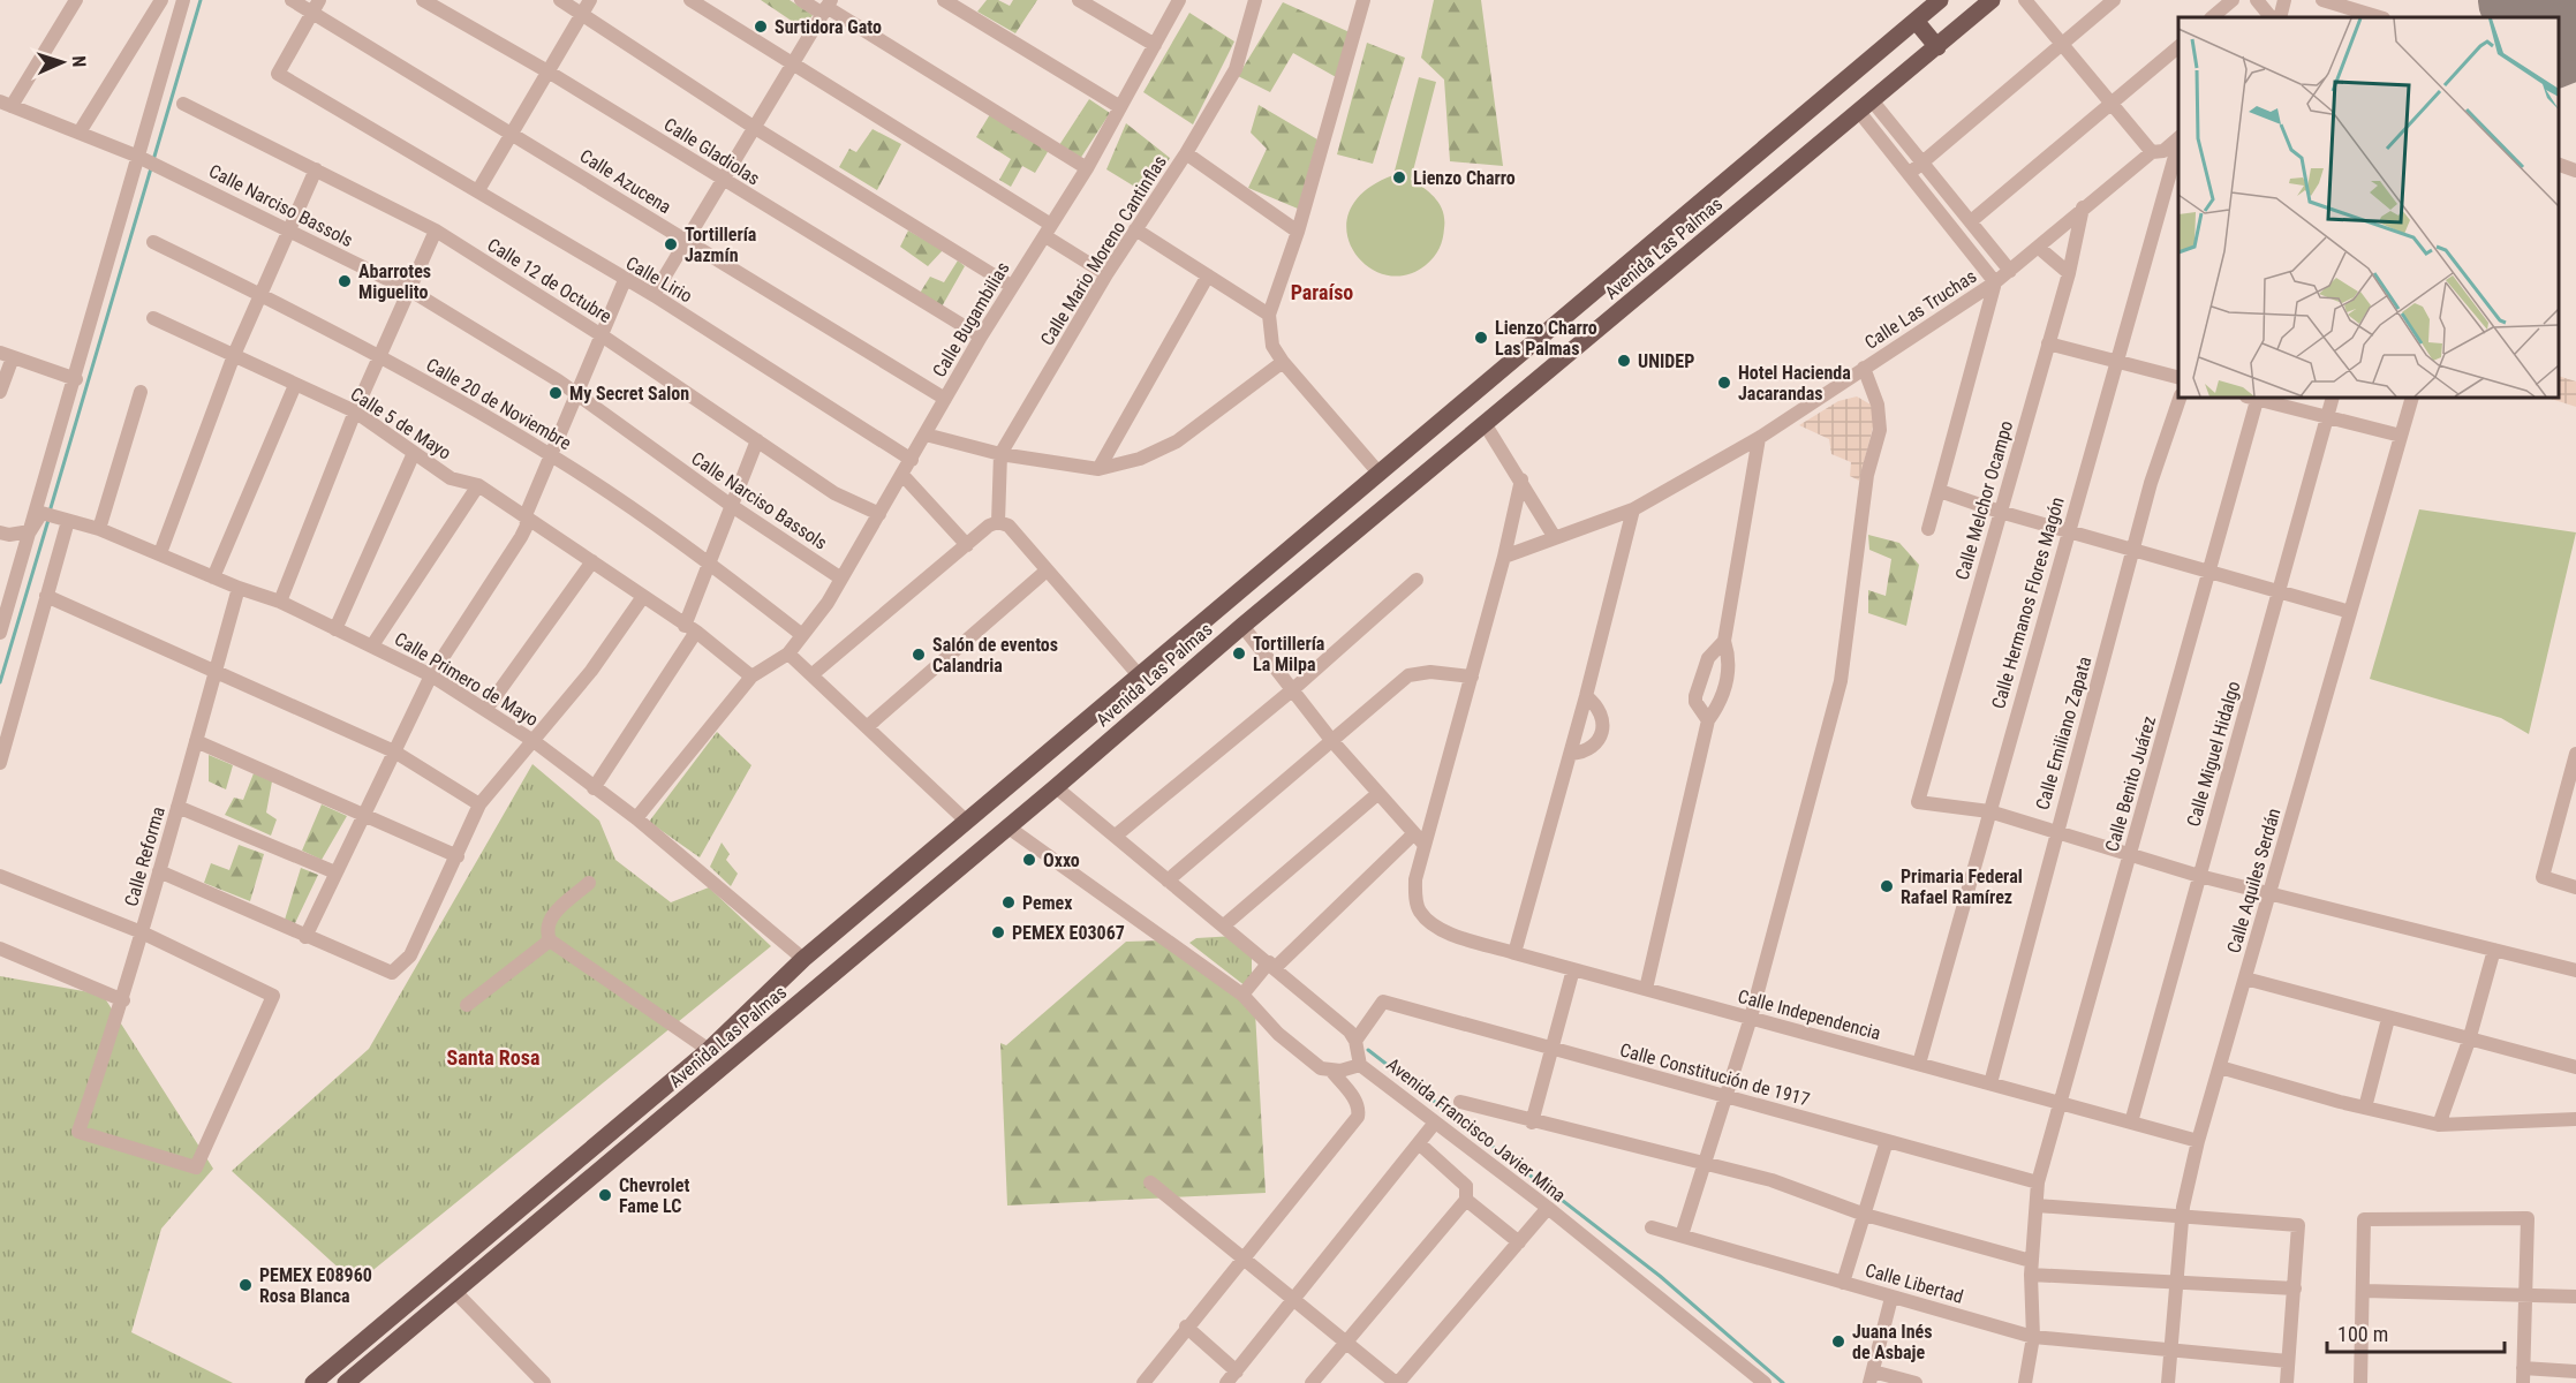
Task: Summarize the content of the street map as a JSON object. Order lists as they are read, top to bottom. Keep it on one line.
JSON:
{"streets":{"main road":["Avenida Las Palmas"],"street":["Calle Gladiolas","Calle Azucena","Calle Narciso Bassols","Calle Mario Moreno Cantinflas","Calle Lirio","Calle 12 de Octubre","Calle Las Truchas","Calle Bugambilias","Calle 20 de Noviembre","Calle 5 de Mayo","Calle Melchor Ocampo","Calle Hermanos Flores Magón","Calle Primero de Mayo","Calle Emiliano Zapata","Calle Miguel Hidalgo","Calle Benito Juárez","Calle Reforma","Calle Aquiles Serdán","Calle Independencia","Calle Constitución de 1917","Avenida Francisco Javier Mina","Calle Libertad"]},"crossings":[["Calle Gladiolas","Calle Bugambilias"],["Calle Azucena","Calle Lirio"],["Calle Azucena","Calle Bugambilias"],["Calle Narciso Bassols","Calle Bugambilias"],["Avenida Las Palmas","Calle Primero de Mayo"],["Calle Lirio","Calle Bugambilias"],["Calle 12 de Octubre","Calle Bugambilias"],["Calle Las Truchas","Calle Melchor Ocampo"],["Calle Las Truchas","Calle Hermanos Flores Magón"],["Calle Bugambilias","Calle 20 de Noviembre"],["Calle Melchor Ocampo","Calle Hermanos Flores Magón"],["Calle Hermanos Flores Magón","Calle Independencia"],["Calle Primero de Mayo","Calle Reforma"],["Calle Emiliano Zapata","Calle Independencia"],["Calle Miguel Hidalgo","Calle Independencia"],["Calle Benito Juárez","Calle Independencia"],["Calle Benito Juárez","Calle Constitución de 1917"],["Calle Benito Juárez","Calle Libertad"],["Calle Aquiles Serdán","Calle Independencia"],["Calle Aquiles Serdán","Calle Libertad"],["Calle Constitución de 1917","Avenida Francisco Javier Mina"]],"districts":["Paraíso","Santa Rosa"],"places":["Surtidora Gato","Lienzo Charro","Tortillería Jazmín","Abarrotes Miguelito","Lienzo Charro Las Palmas","UNIDEP","Hotel Hacienda Jacarandas","My Secret Salon","Tortillería La Milpa","Salón de eventos Calandria","Oxxo","Primaria Federal Rafael Ramírez","Pemex","PEMEX E03067","Chevrolet Fame LC","PEMEX E08960 Rosa Blanca","Juana Inés de Asbaje"],"scale_bar":"100 m","north":"right"}
